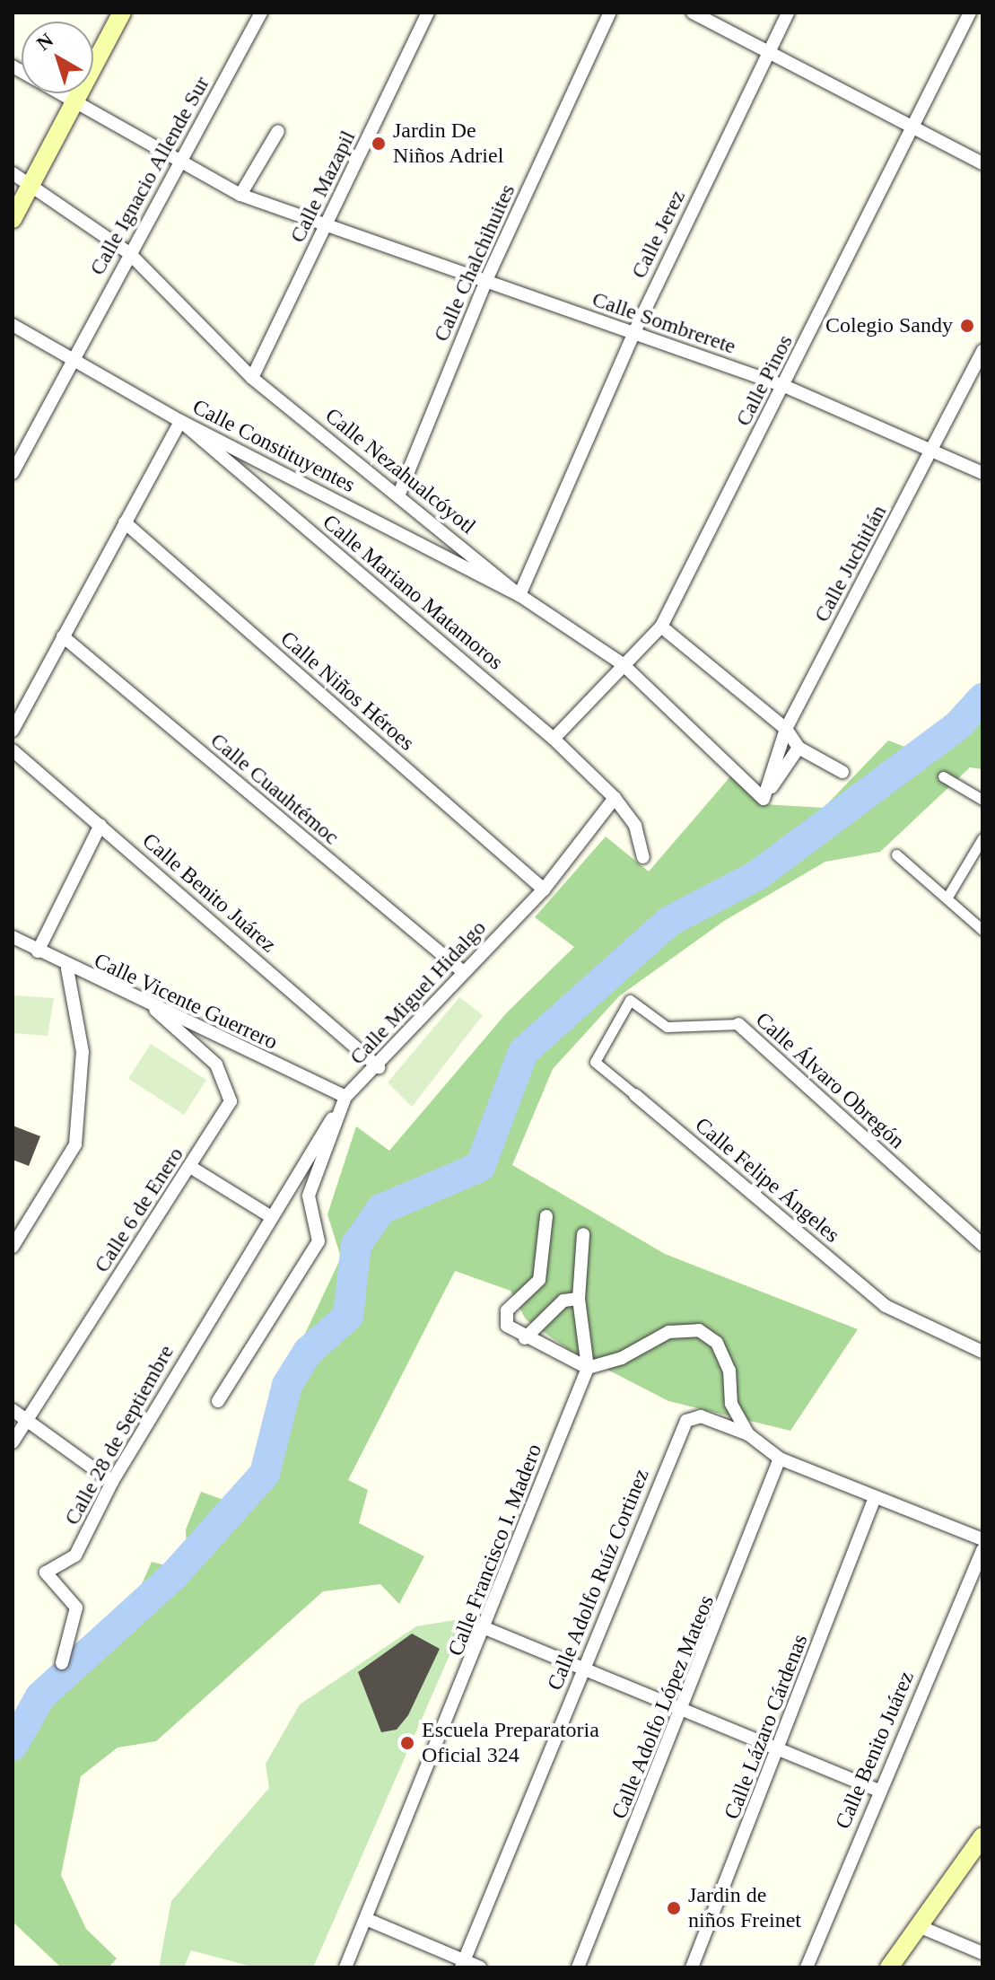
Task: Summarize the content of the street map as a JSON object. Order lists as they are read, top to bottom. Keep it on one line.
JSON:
{"streets":{"street":["Calle Ignacio Allende Sur","Calle Mazapil","Calle Jerez","Calle Chalchihuites","Calle Sombrerete","Calle Pinos","Calle Constituyentes","Calle Nezahualcóyotl","Calle Juchitlán","Calle Mariano Matamoros","Calle Niños Héroes","Calle Cuauhtémoc","Calle Benito Juárez","Calle Miguel Hidalgo","Calle Vicente Guerrero","Calle Álvaro Obregón","Calle Felipe Ángeles","Calle 6 de Enero","Calle 28 de Septiembre","Calle Francisco I. Madero","Calle Adolfo Ruíz Cortinez","Calle Adolfo López Mateos","Calle Lázaro Cárdenas"]},"crossings":[["Calle Ignacio Allende Sur","Calle Sombrerete"],["Calle Ignacio Allende Sur","Calle Constituyentes"],["Calle Ignacio Allende Sur","Calle Nezahualcóyotl"],["Calle Mazapil","Calle Sombrerete"],["Calle Mazapil","Calle Nezahualcóyotl"],["Calle Jerez","Calle Sombrerete"],["Calle Jerez","Calle Constituyentes"],["Calle Jerez","Calle Nezahualcóyotl"],["Calle Chalchihuites","Calle Sombrerete"],["Calle Chalchihuites","Calle Nezahualcóyotl"],["Calle Sombrerete","Calle Pinos"],["Calle Sombrerete","Calle Juchitlán"],["Calle Pinos","Calle Nezahualcóyotl"],["Calle Pinos","Calle Mariano Matamoros"],["Calle Constituyentes","Calle Nezahualcóyotl"],["Calle Constituyentes","Calle Mariano Matamoros"],["Calle Nezahualcóyotl","Calle Juchitlán"],["Calle Mariano Matamoros","Calle Miguel Hidalgo"],["Calle Niños Héroes","Calle Miguel Hidalgo"],["Calle Cuauhtémoc","Calle Miguel Hidalgo"],["Calle Benito Juárez","Calle Miguel Hidalgo"],["Calle Miguel Hidalgo","Calle Vicente Guerrero"],["Calle Miguel Hidalgo","Calle 28 de Septiembre"],["Calle Vicente Guerrero","Calle 6 de Enero"],["Calle Vicente Guerrero","Calle 28 de Septiembre"],["Calle Álvaro Obregón","Calle Felipe Ángeles"]],"places":["Jardin De Niños Adriel","Colegio Sandy","Escuela Preparatoria Oficial 324","Jardin de niños Freinet"],"north":"top left"}
